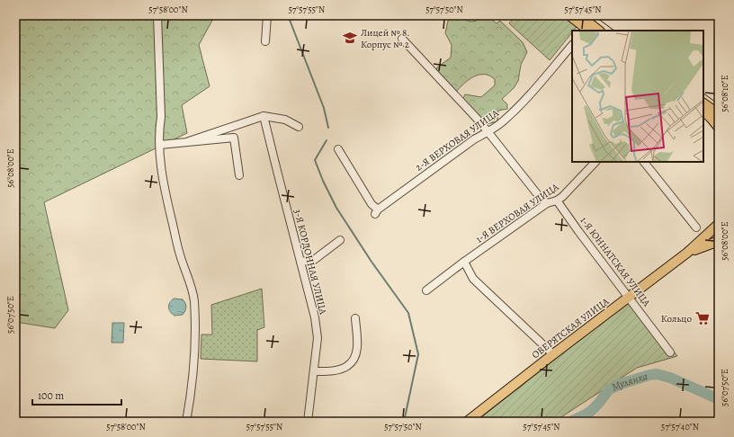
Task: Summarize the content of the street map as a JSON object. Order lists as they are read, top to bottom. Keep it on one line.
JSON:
{"streets":{"main road":["ОВЕРЯТСКАЯ УЛИЦА"],"street":["2-Я ВЕРХОВАЯ УЛИЦА","1-Я ВЕРХОВАЯ УЛИЦА","3-Я КОРДОННАЯ УЛИЦА","1-Я ЮННАТСКАЯ УЛИЦА"]},"crossings":[["1-Я ВЕРХОВАЯ УЛИЦА","1-Я ЮННАТСКАЯ УЛИЦА"],["1-Я ЮННАТСКАЯ УЛИЦА","ОВЕРЯТСКАЯ УЛИЦА"]],"water":["Мулянка"],"places":{"school or university":["Лицей № 8. Корпус № 2"],"supermarket":["Кольцо"]},"scale_bar":"100 m","coordinates":["57°58'00\"N","57°57'55\"N","57°57'50\"N","57°57'45\"N","56°08'10\"E","56°08'00\"E","56°07'50\"E","57°57'40\"N"]}
